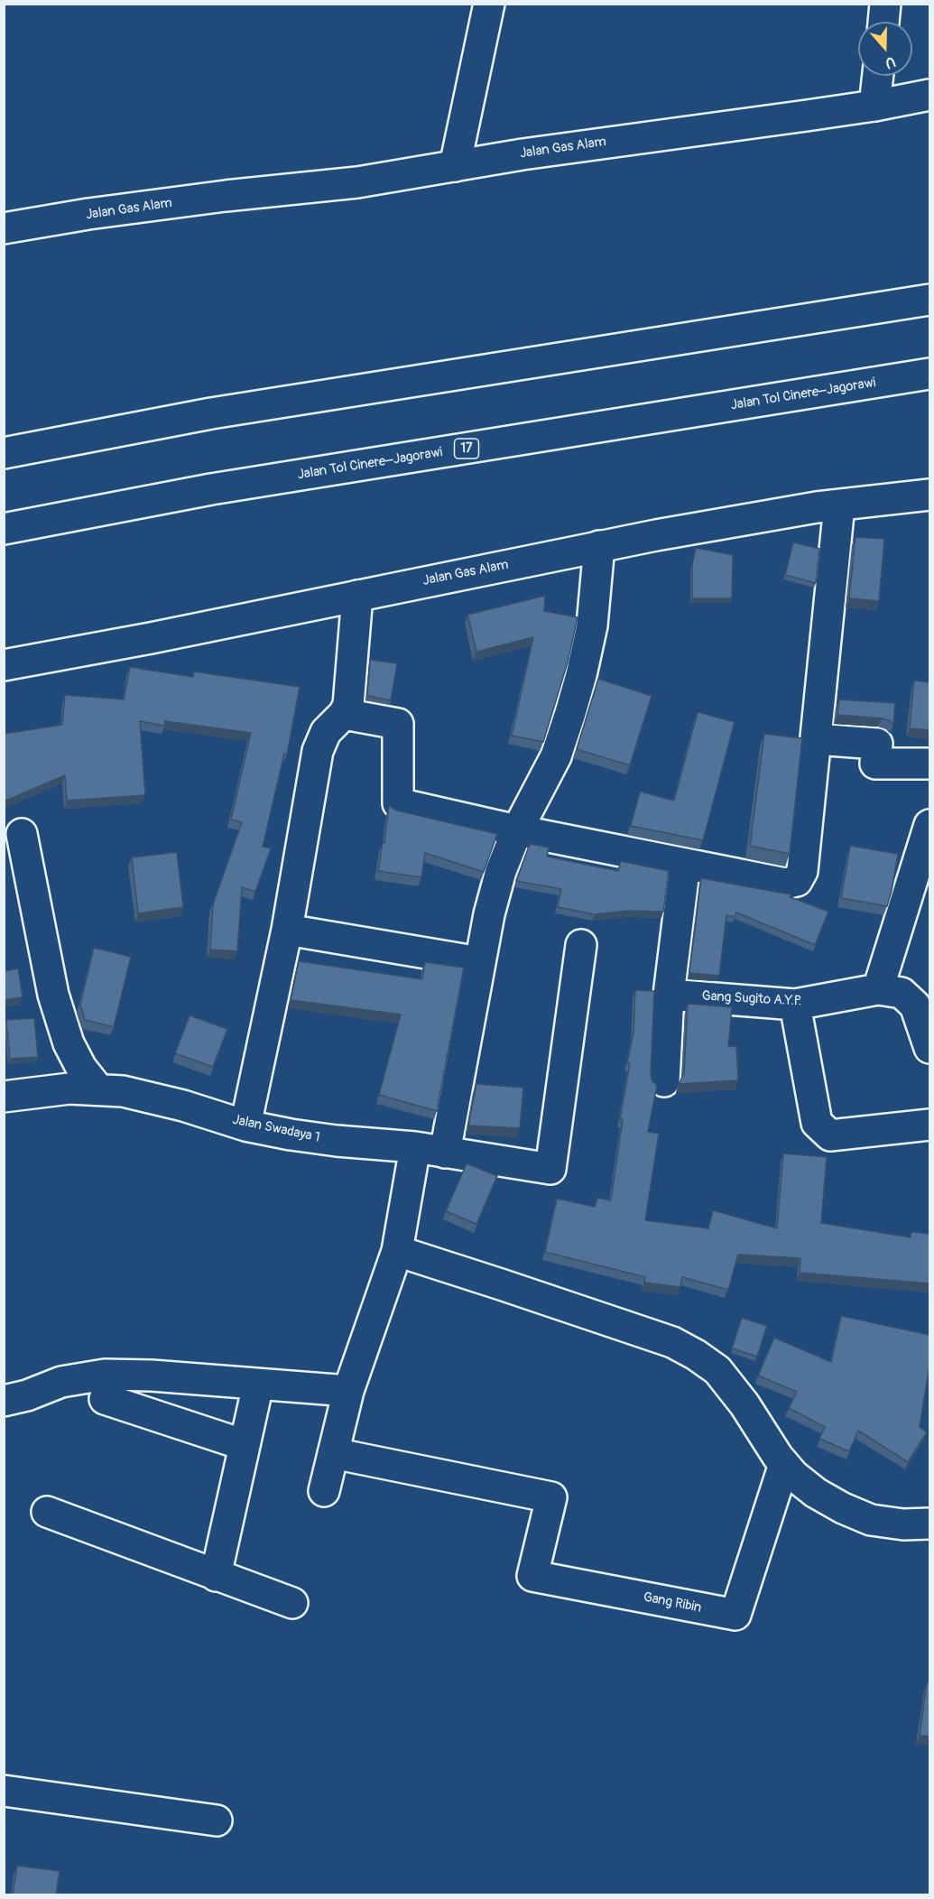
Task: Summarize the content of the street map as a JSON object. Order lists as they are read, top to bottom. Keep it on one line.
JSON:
{"streets":{"main road":["Jalan Gas Alam","Jalan Tol Cinere–Jagorawi","17","Gang Sugito A.Y.P.","Jalan Swadaya 1","Gang Ribin"]},"north":"bottom"}
